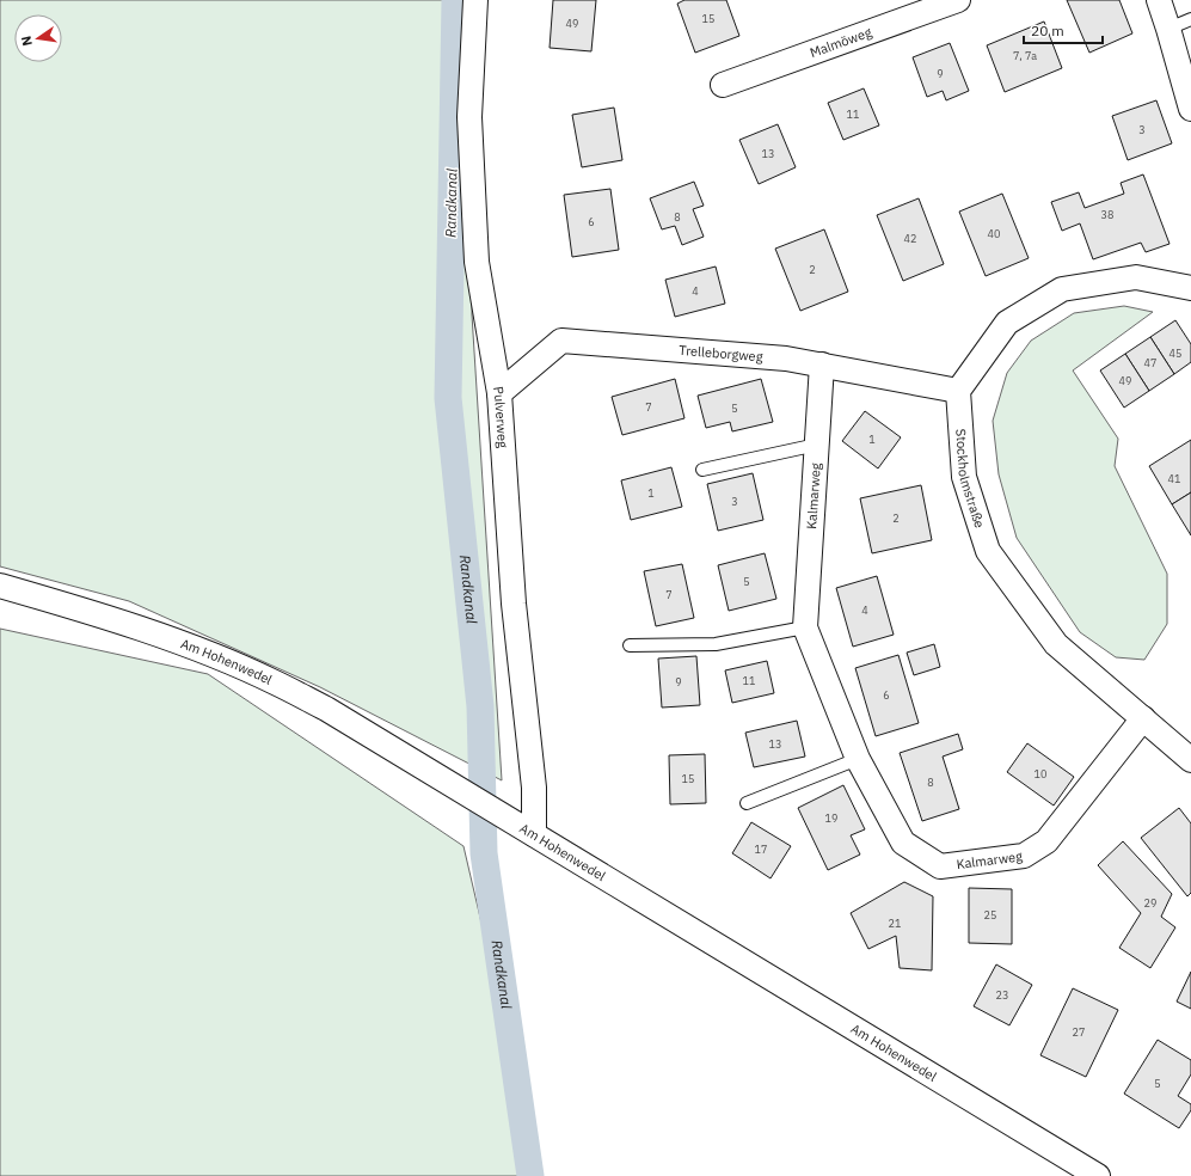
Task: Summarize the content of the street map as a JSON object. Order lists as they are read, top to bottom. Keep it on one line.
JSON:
{"streets":{"street":["Malmöweg","Trelleborgweg","Pulverweg","Stockholmstraße","Kalmarweg","Am Hohenwedel"]},"crossings":[["Trelleborgweg","Pulverweg"],["Trelleborgweg","Stockholmstraße"],["Trelleborgweg","Kalmarweg"],["Pulverweg","Am Hohenwedel"],["Stockholmstraße","Kalmarweg"]],"water":["Randkanal"],"house_numbers":["15","49","7, 7a","9","11","3","13","38","8","6","40","42","2","4","45","47","49","7","5","1","41","1","3","2","5","7","4","11","9","6","13","10","15","8","19","17","29","25","21","23","27","5"],"scale_bar":"20 m","north":"left"}
